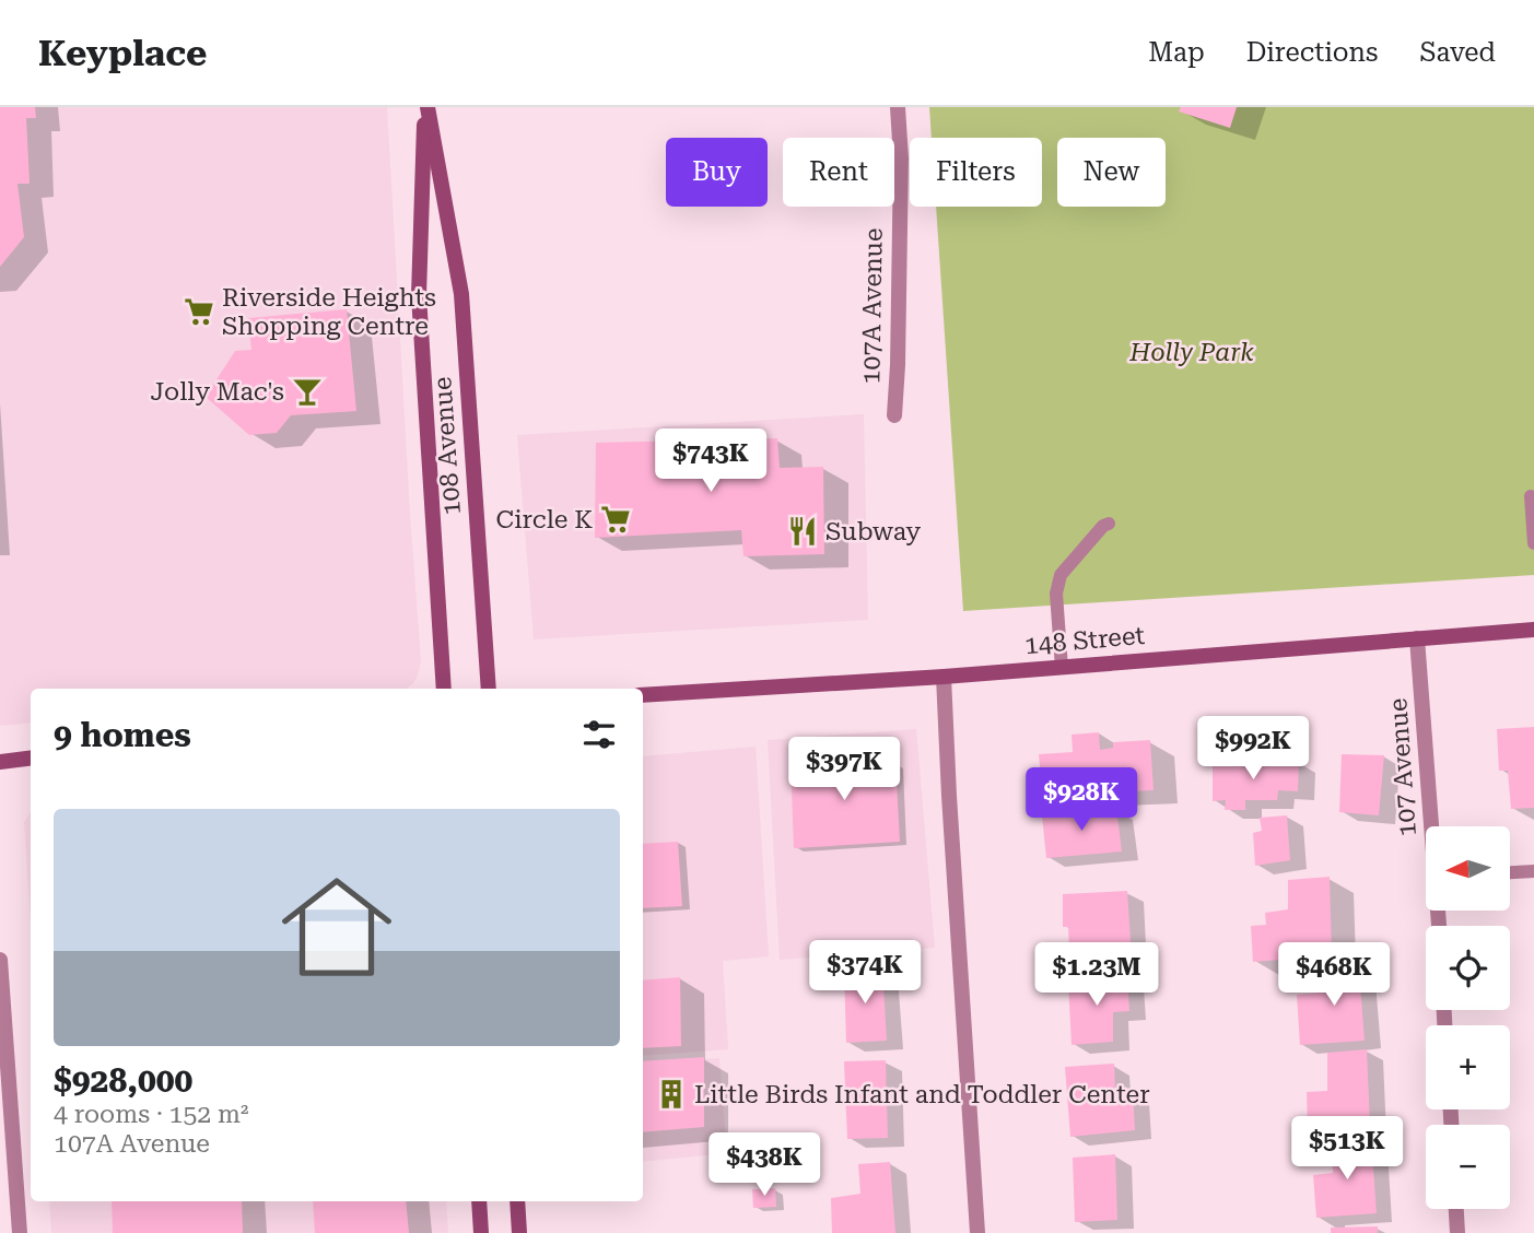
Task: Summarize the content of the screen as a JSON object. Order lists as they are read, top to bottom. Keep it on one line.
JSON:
{"streets":{"main road":["108 Avenue","148 Street"],"street":["107A Avenue","107 Avenue"]},"crossings":[["148 Street","107 Avenue"]],"parks":["Holly Park"],"places":{"supermarket":["Riverside Heights Shopping Centre","Circle K"],"bar":["Jolly Mac's"],"restaurant":["Subway"],"building":["Little Birds Infant and Toddler Center"]},"north":"left","page":{"header":"Keyplace","nav":["Map","Directions","Saved"],"chip":["Buy","Rent","Filters","New"],"price":["$743K","$992K","$397K","$928K","$374K","$1.23M","$468K","$513K","$438K"],"heading":"9 homes","list":[{"name":"$928,000","note":"4 rooms · 152 m² · 107A Avenue"}],"map_buttons":["+","−"]}}
